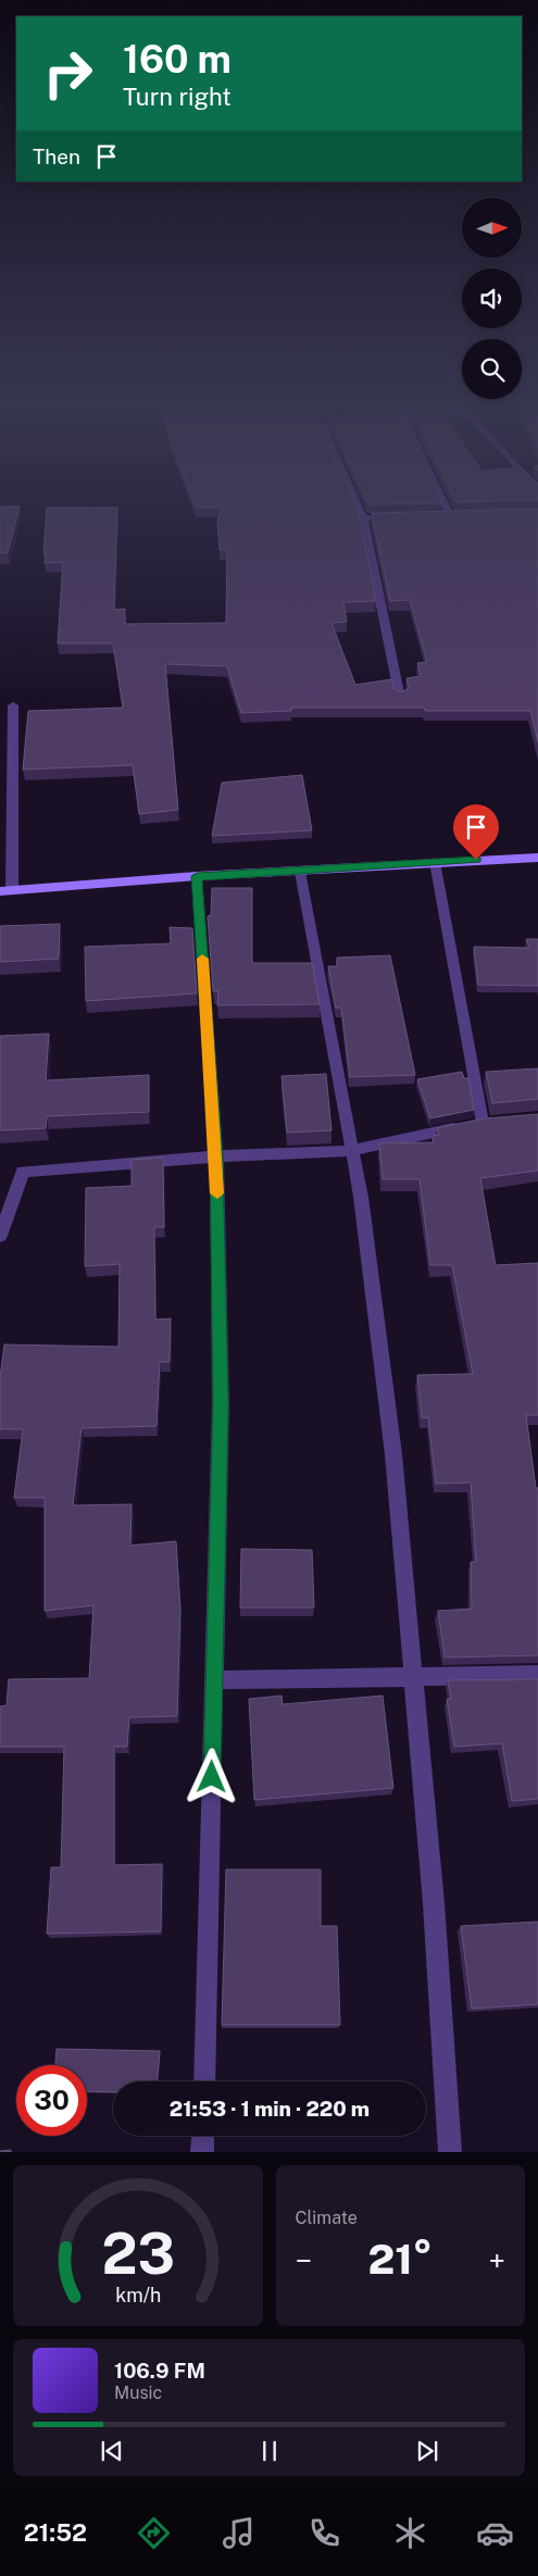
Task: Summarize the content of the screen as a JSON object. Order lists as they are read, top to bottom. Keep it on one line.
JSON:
{"north":"right","page":{"turn":["160 m","Turn right"],"then":"Then","limit":"30","trip":"21:53 · 1 min · 220 m","tile":"Climate","heat":["−","21°","+"],"song":["106.9 FM","Music"],"tabs":"21:52","gauge":["23","km/h"]}}
